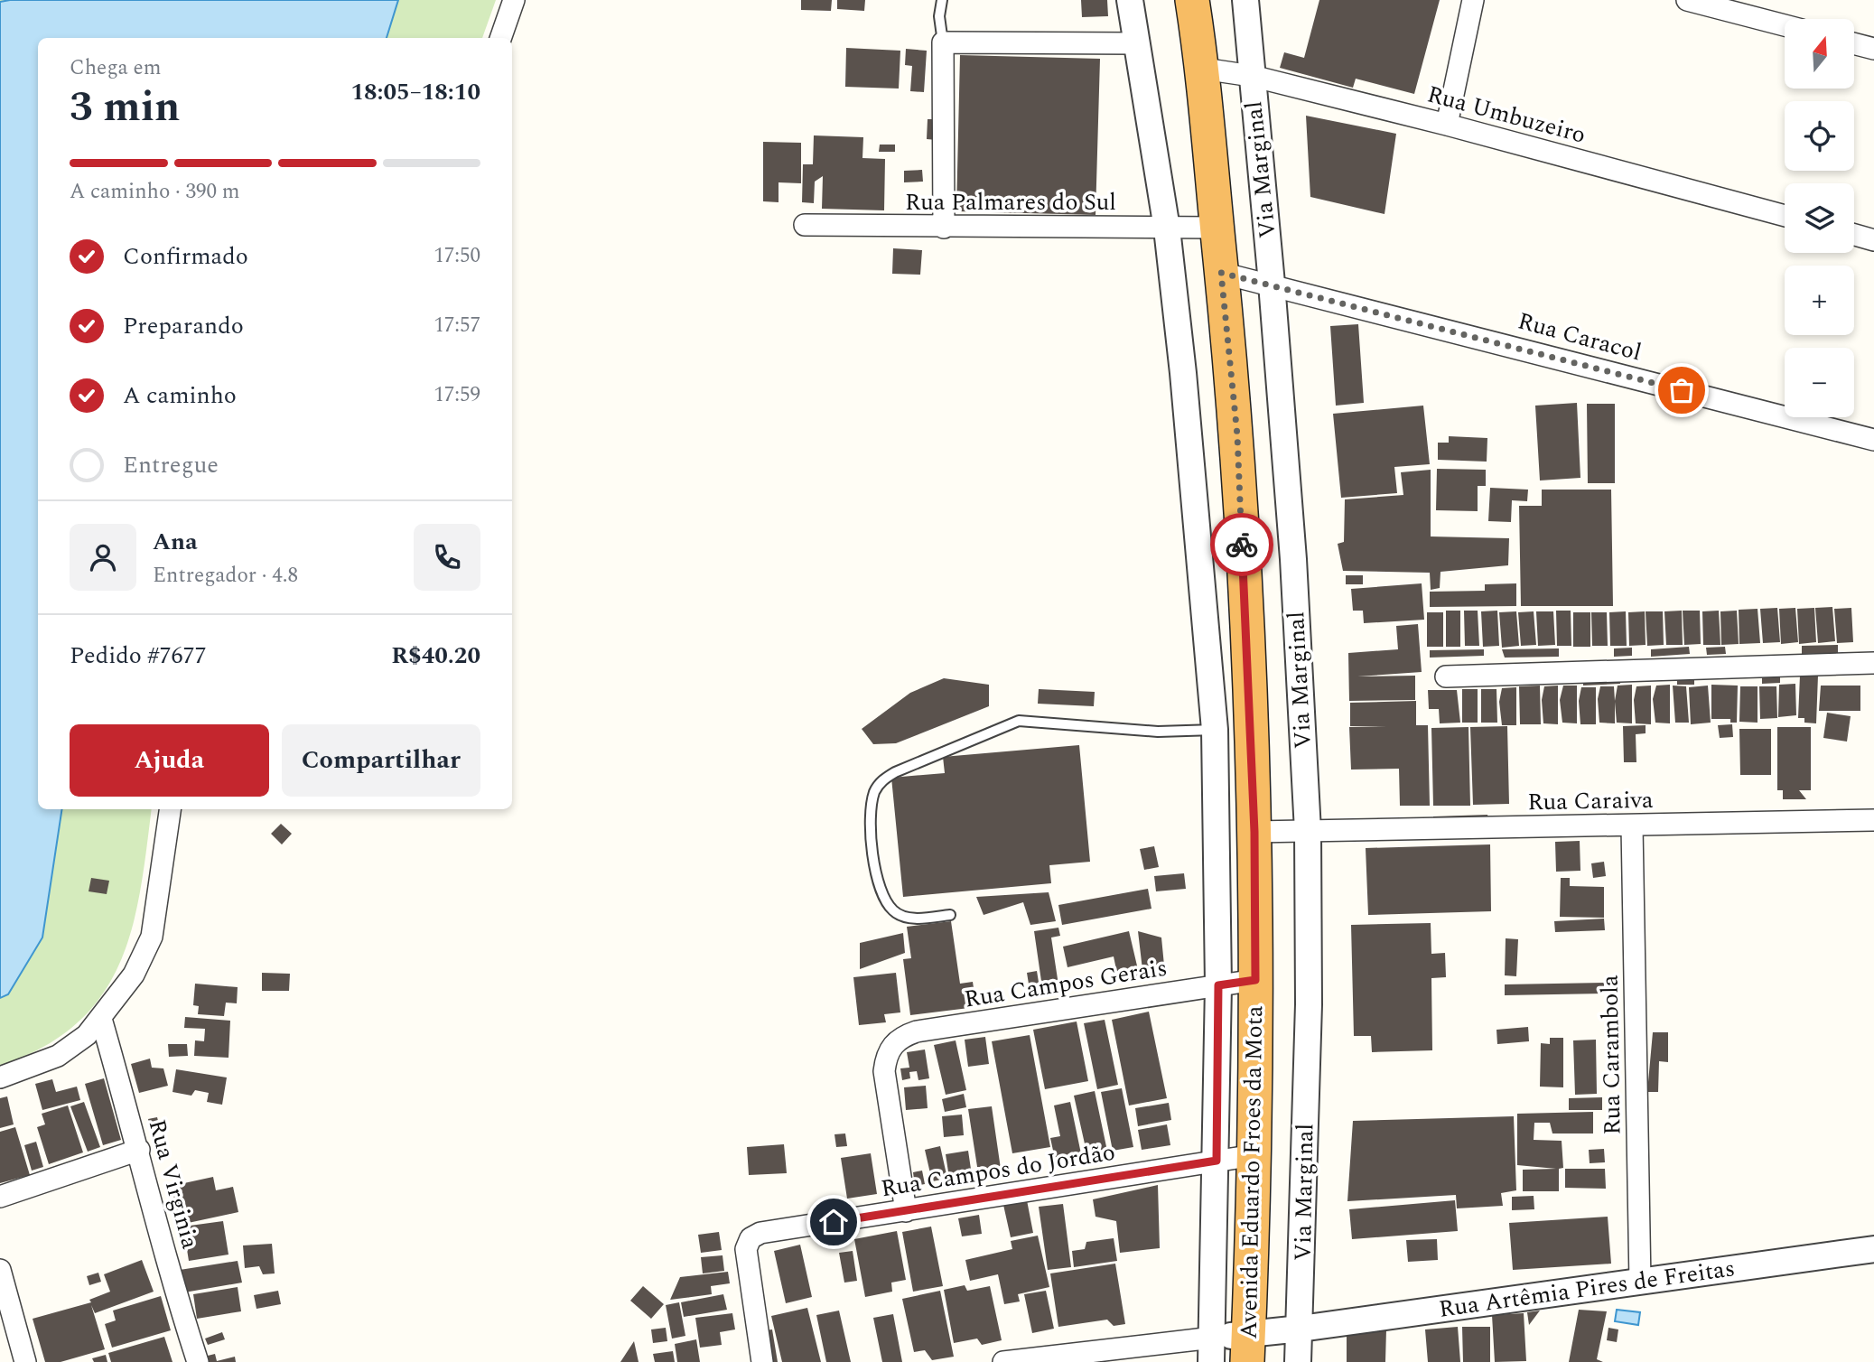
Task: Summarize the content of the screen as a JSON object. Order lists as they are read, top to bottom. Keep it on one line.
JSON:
{"streets":{"highway":["Avenida Eduardo Froes da Mota"],"street":["Rua Umbuzeiro","Via Marginal","Rua Palmares do Sul","Rua Caracol","Rua Caraiva","Rua Campos Gerais","Rua Carambola","Rua Campos do Jordão","Rua Virginia","Rua Artêmia Pires de Freitas"]},"crossings":[["Rua Umbuzeiro","Via Marginal"],["Rua Umbuzeiro","Avenida Eduardo Froes da Mota"],["Via Marginal","Rua Caracol"],["Via Marginal","Rua Caraiva"],["Via Marginal","Rua Artêmia Pires de Freitas"],["Rua Palmares do Sul","Avenida Eduardo Froes da Mota"],["Rua Caracol","Avenida Eduardo Froes da Mota"],["Rua Caraiva","Rua Carambola"],["Rua Caraiva","Avenida Eduardo Froes da Mota"],["Rua Campos Gerais","Rua Campos do Jordão"],["Rua Campos Gerais","Avenida Eduardo Froes da Mota"],["Rua Carambola","Rua Artêmia Pires de Freitas"],["Rua Campos do Jordão","Avenida Eduardo Froes da Mota"],["Avenida Eduardo Froes da Mota","Rua Artêmia Pires de Freitas"]],"north":"top","page":{"map_buttons":["+","−"],"heading":["3 min","Chega em","18:05–18:10"],"panel":["Ana","Entregador · 4.8","Pedido #7677","R$40.20"],"bar":"A caminho · 390 m","list":[["Confirmado","17:50"],["Preparando","17:57"],["A caminho","17:59"],"Entregue"],"buttons":["Ajuda","Compartilhar"]}}
